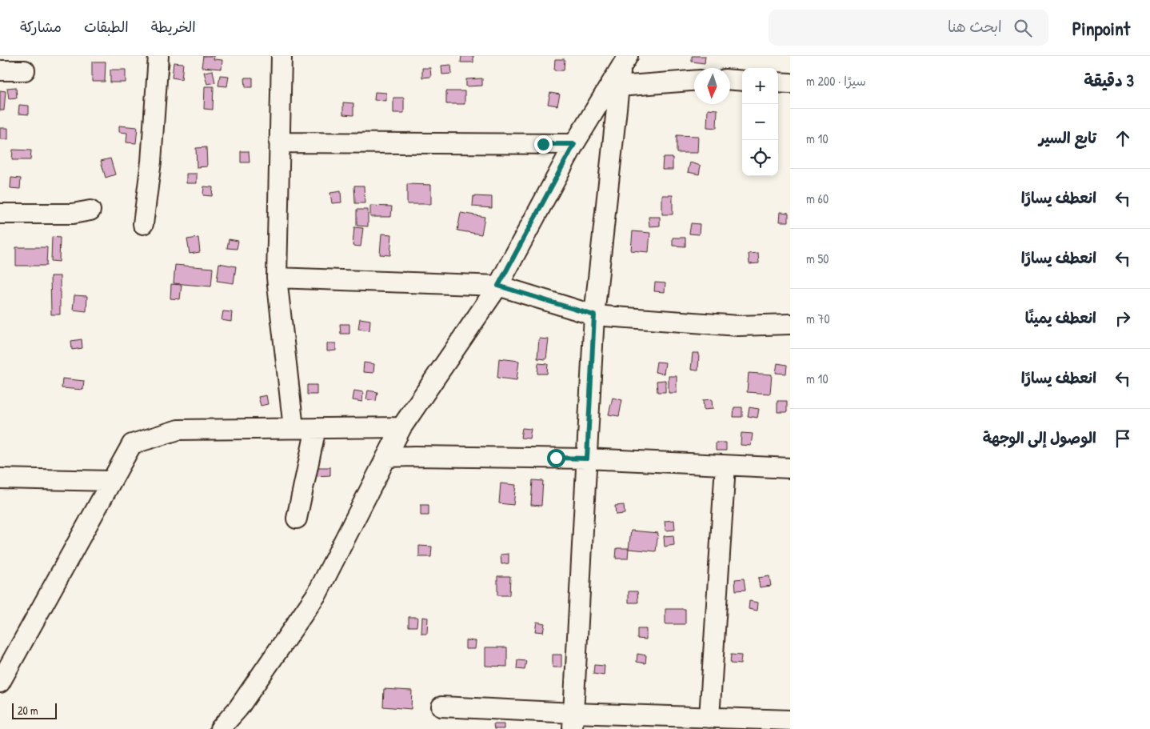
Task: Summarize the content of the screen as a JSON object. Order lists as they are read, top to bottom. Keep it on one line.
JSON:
{"scale_bar":"20 m","north":"bottom","page":{"header":"Pinpoint","search":"ابحث هنا","nav":["الخريطة","الطبقات","مشاركة"],"heading":["3 دقيقة","سيرًا · 200 m"],"map_buttons":["+","−"],"list":[["تابع السير","10 m"],["انعطف يسارًا","60 m"],["انعطف يسارًا","50 m"],["انعطف يمينًا","70 m"],["انعطف يسارًا","10 m"],"الوصول إلى الوجهة"],"scale":"20 m"}}
